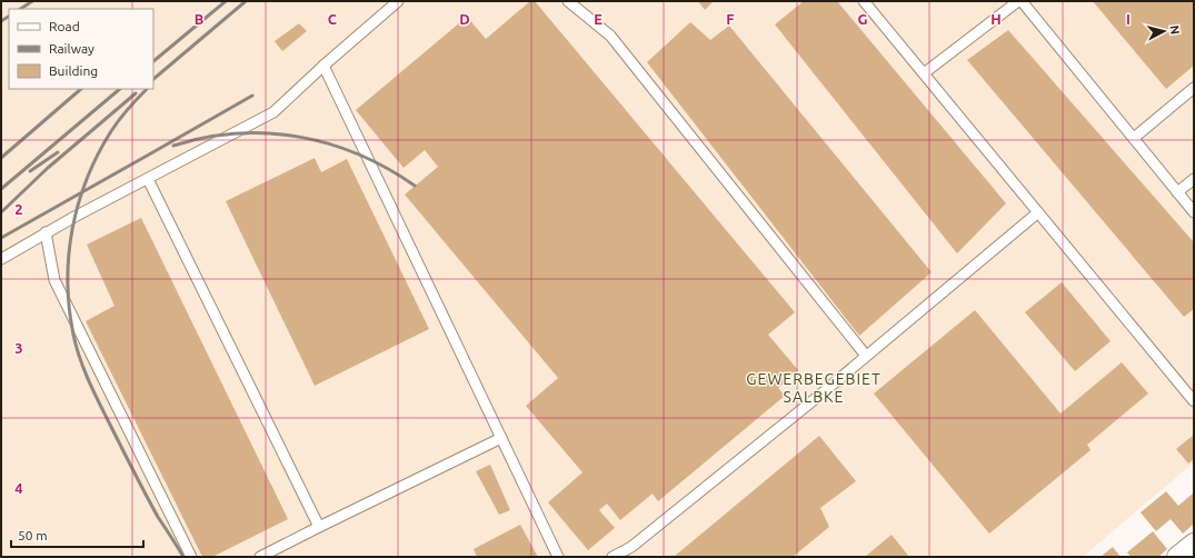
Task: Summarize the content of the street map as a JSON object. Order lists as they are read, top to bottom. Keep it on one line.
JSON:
{"districts":["GEWERBEGEBIET SALBKE"],"legend":["Road","Railway","Building"],"scale_bar":"50 m","north":"right","grid":{"columns":["B","C","D","E","F","G","H","I"],"rows":["2","3","4"]}}
